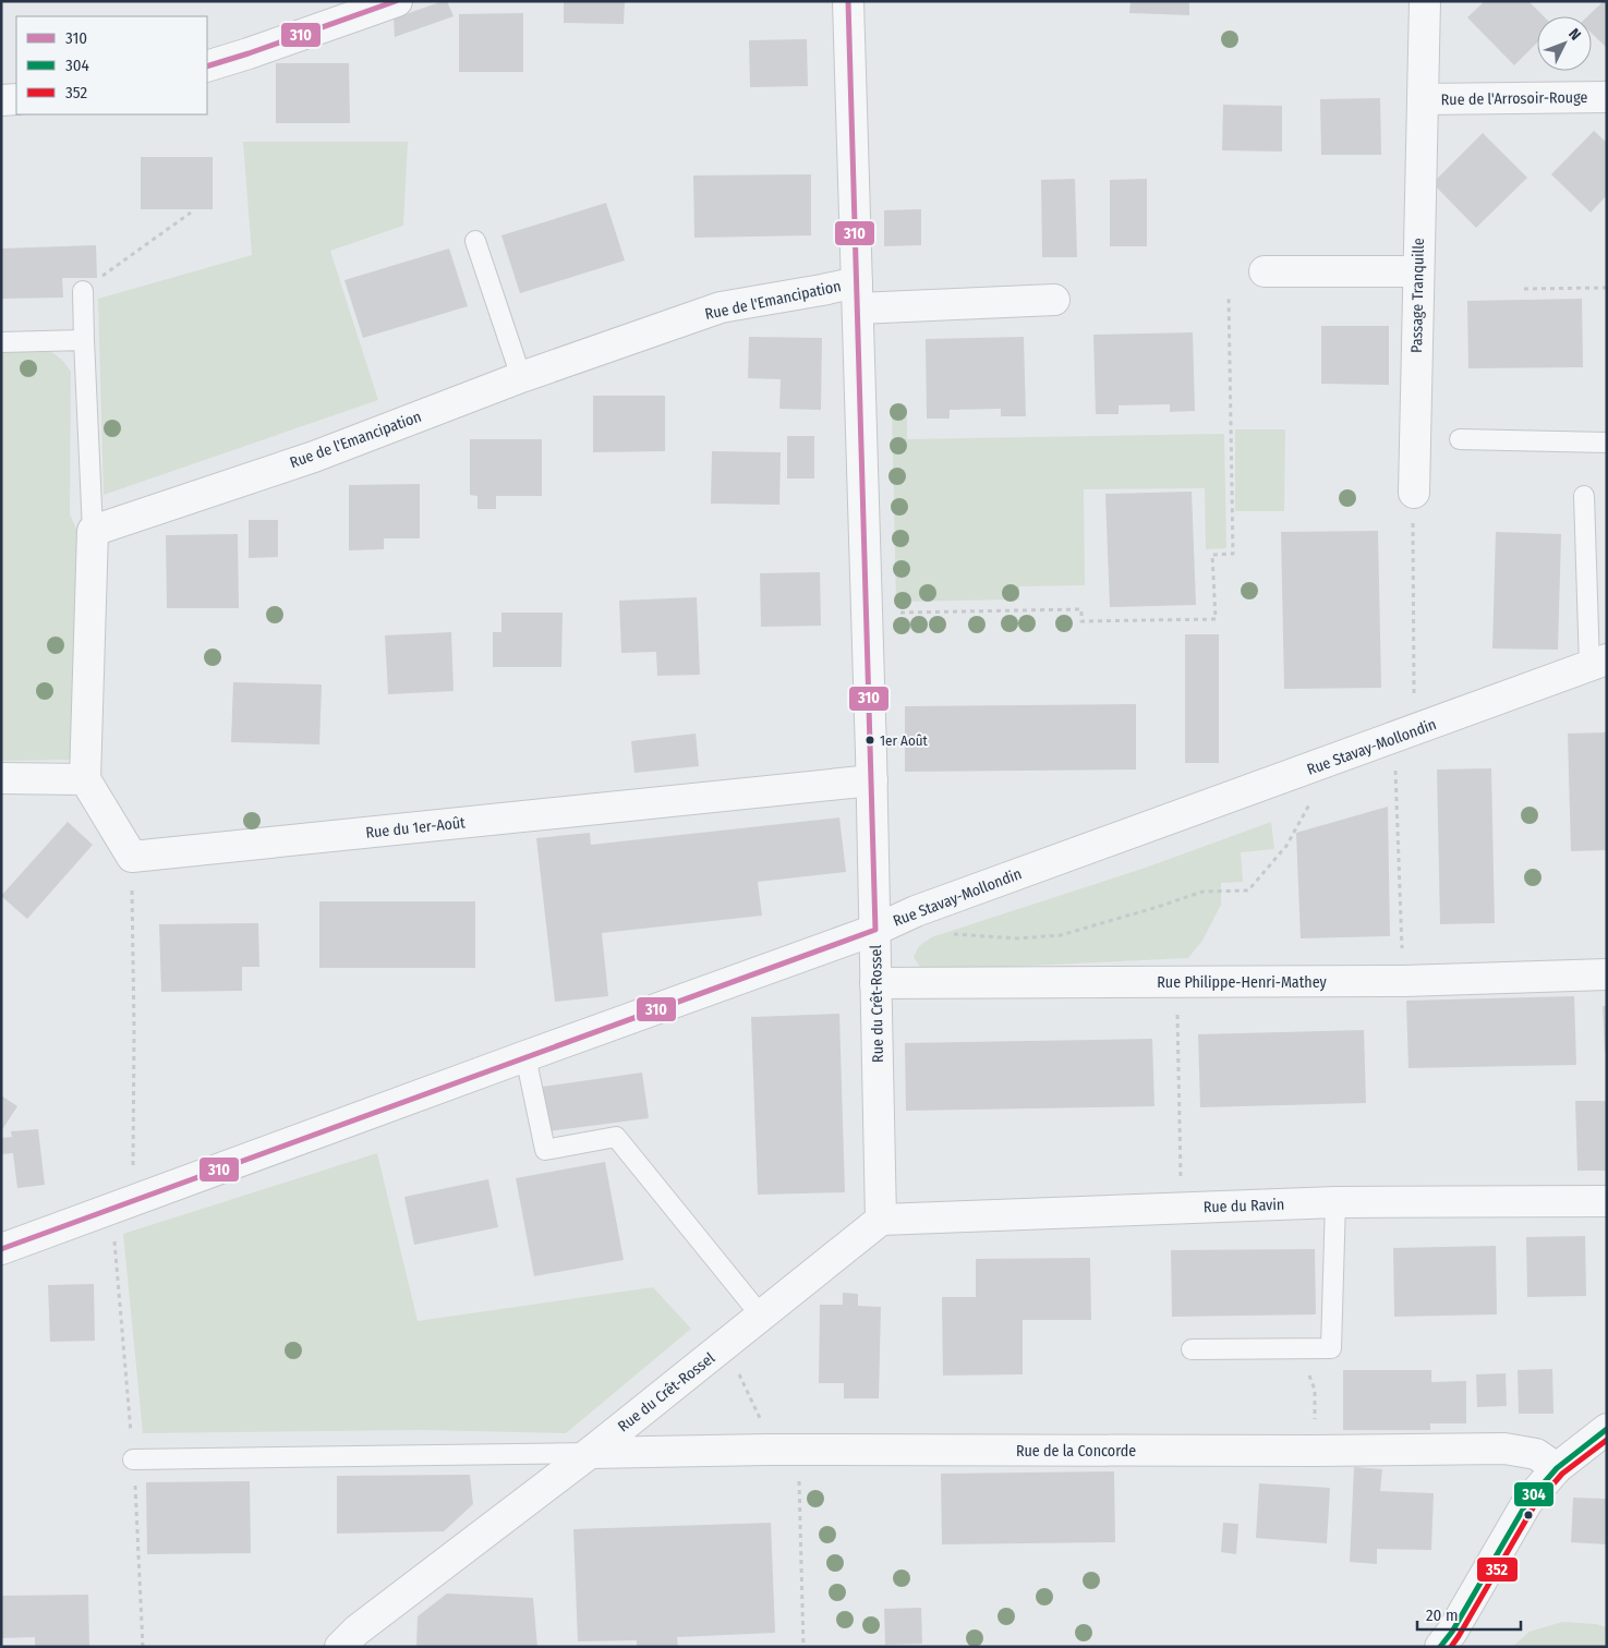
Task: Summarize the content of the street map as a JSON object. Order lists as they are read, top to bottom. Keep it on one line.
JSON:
{"streets":{"street":["Rue de l'Arrosoir-Rouge","Passage Tranquille","Rue de l'Emancipation","Rue Stavay-Mollondin","Rue du 1er-Août","Rue Philippe-Henri-Mathey","Rue du Crêt-Rossel","Rue du Ravin","Rue de la Concorde"]},"crossings":[["Rue de l'Arrosoir-Rouge","Passage Tranquille"],["Rue de l'Emancipation","Rue du Crêt-Rossel"],["Rue Stavay-Mollondin","Rue du Crêt-Rossel"],["Rue du 1er-Août","Rue du Crêt-Rossel"],["Rue Philippe-Henri-Mathey","Rue du Crêt-Rossel"],["Rue du Crêt-Rossel","Rue du Ravin"],["Rue du Crêt-Rossel","Rue de la Concorde"]],"places":["1er Août"],"lines":["transit line 310","transit line 304","transit line 352"],"legend":["310","304","352"],"scale_bar":"20 m","north":"top right"}
